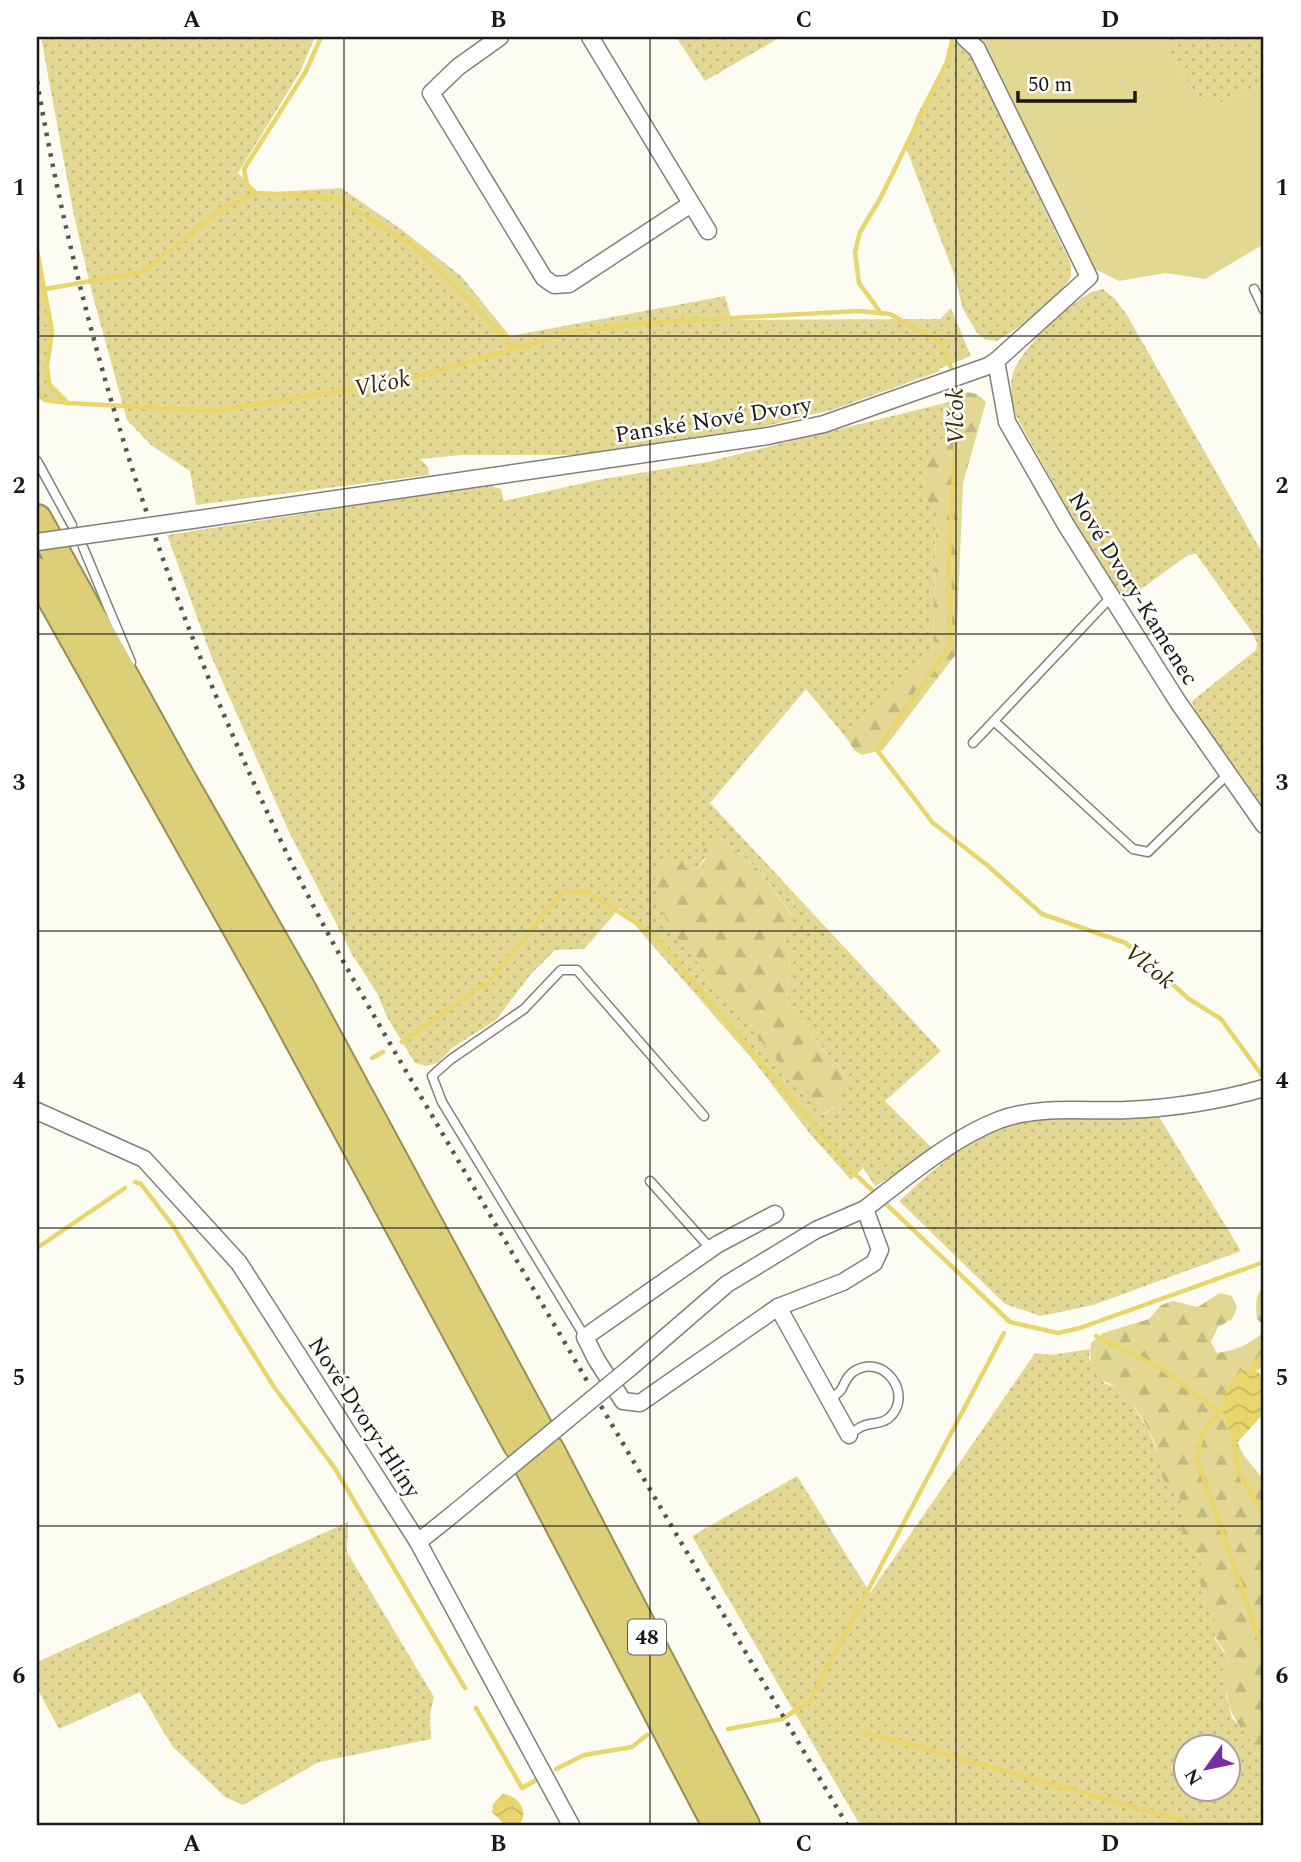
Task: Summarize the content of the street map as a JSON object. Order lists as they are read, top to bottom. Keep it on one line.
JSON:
{"streets":{"highway":["48"],"street":["Panské Nové Dvory","Nové Dvory-Kamenec","Nové Dvory-Hlíny"]},"crossings":[["Panské Nové Dvory","Nové Dvory-Kamenec"]],"water":["Vlčok"],"scale_bar":"50 m","north":"bottom left","grid":{"columns":["A","B","C","D"],"rows":["1","2","3","4","5","6"]}}
